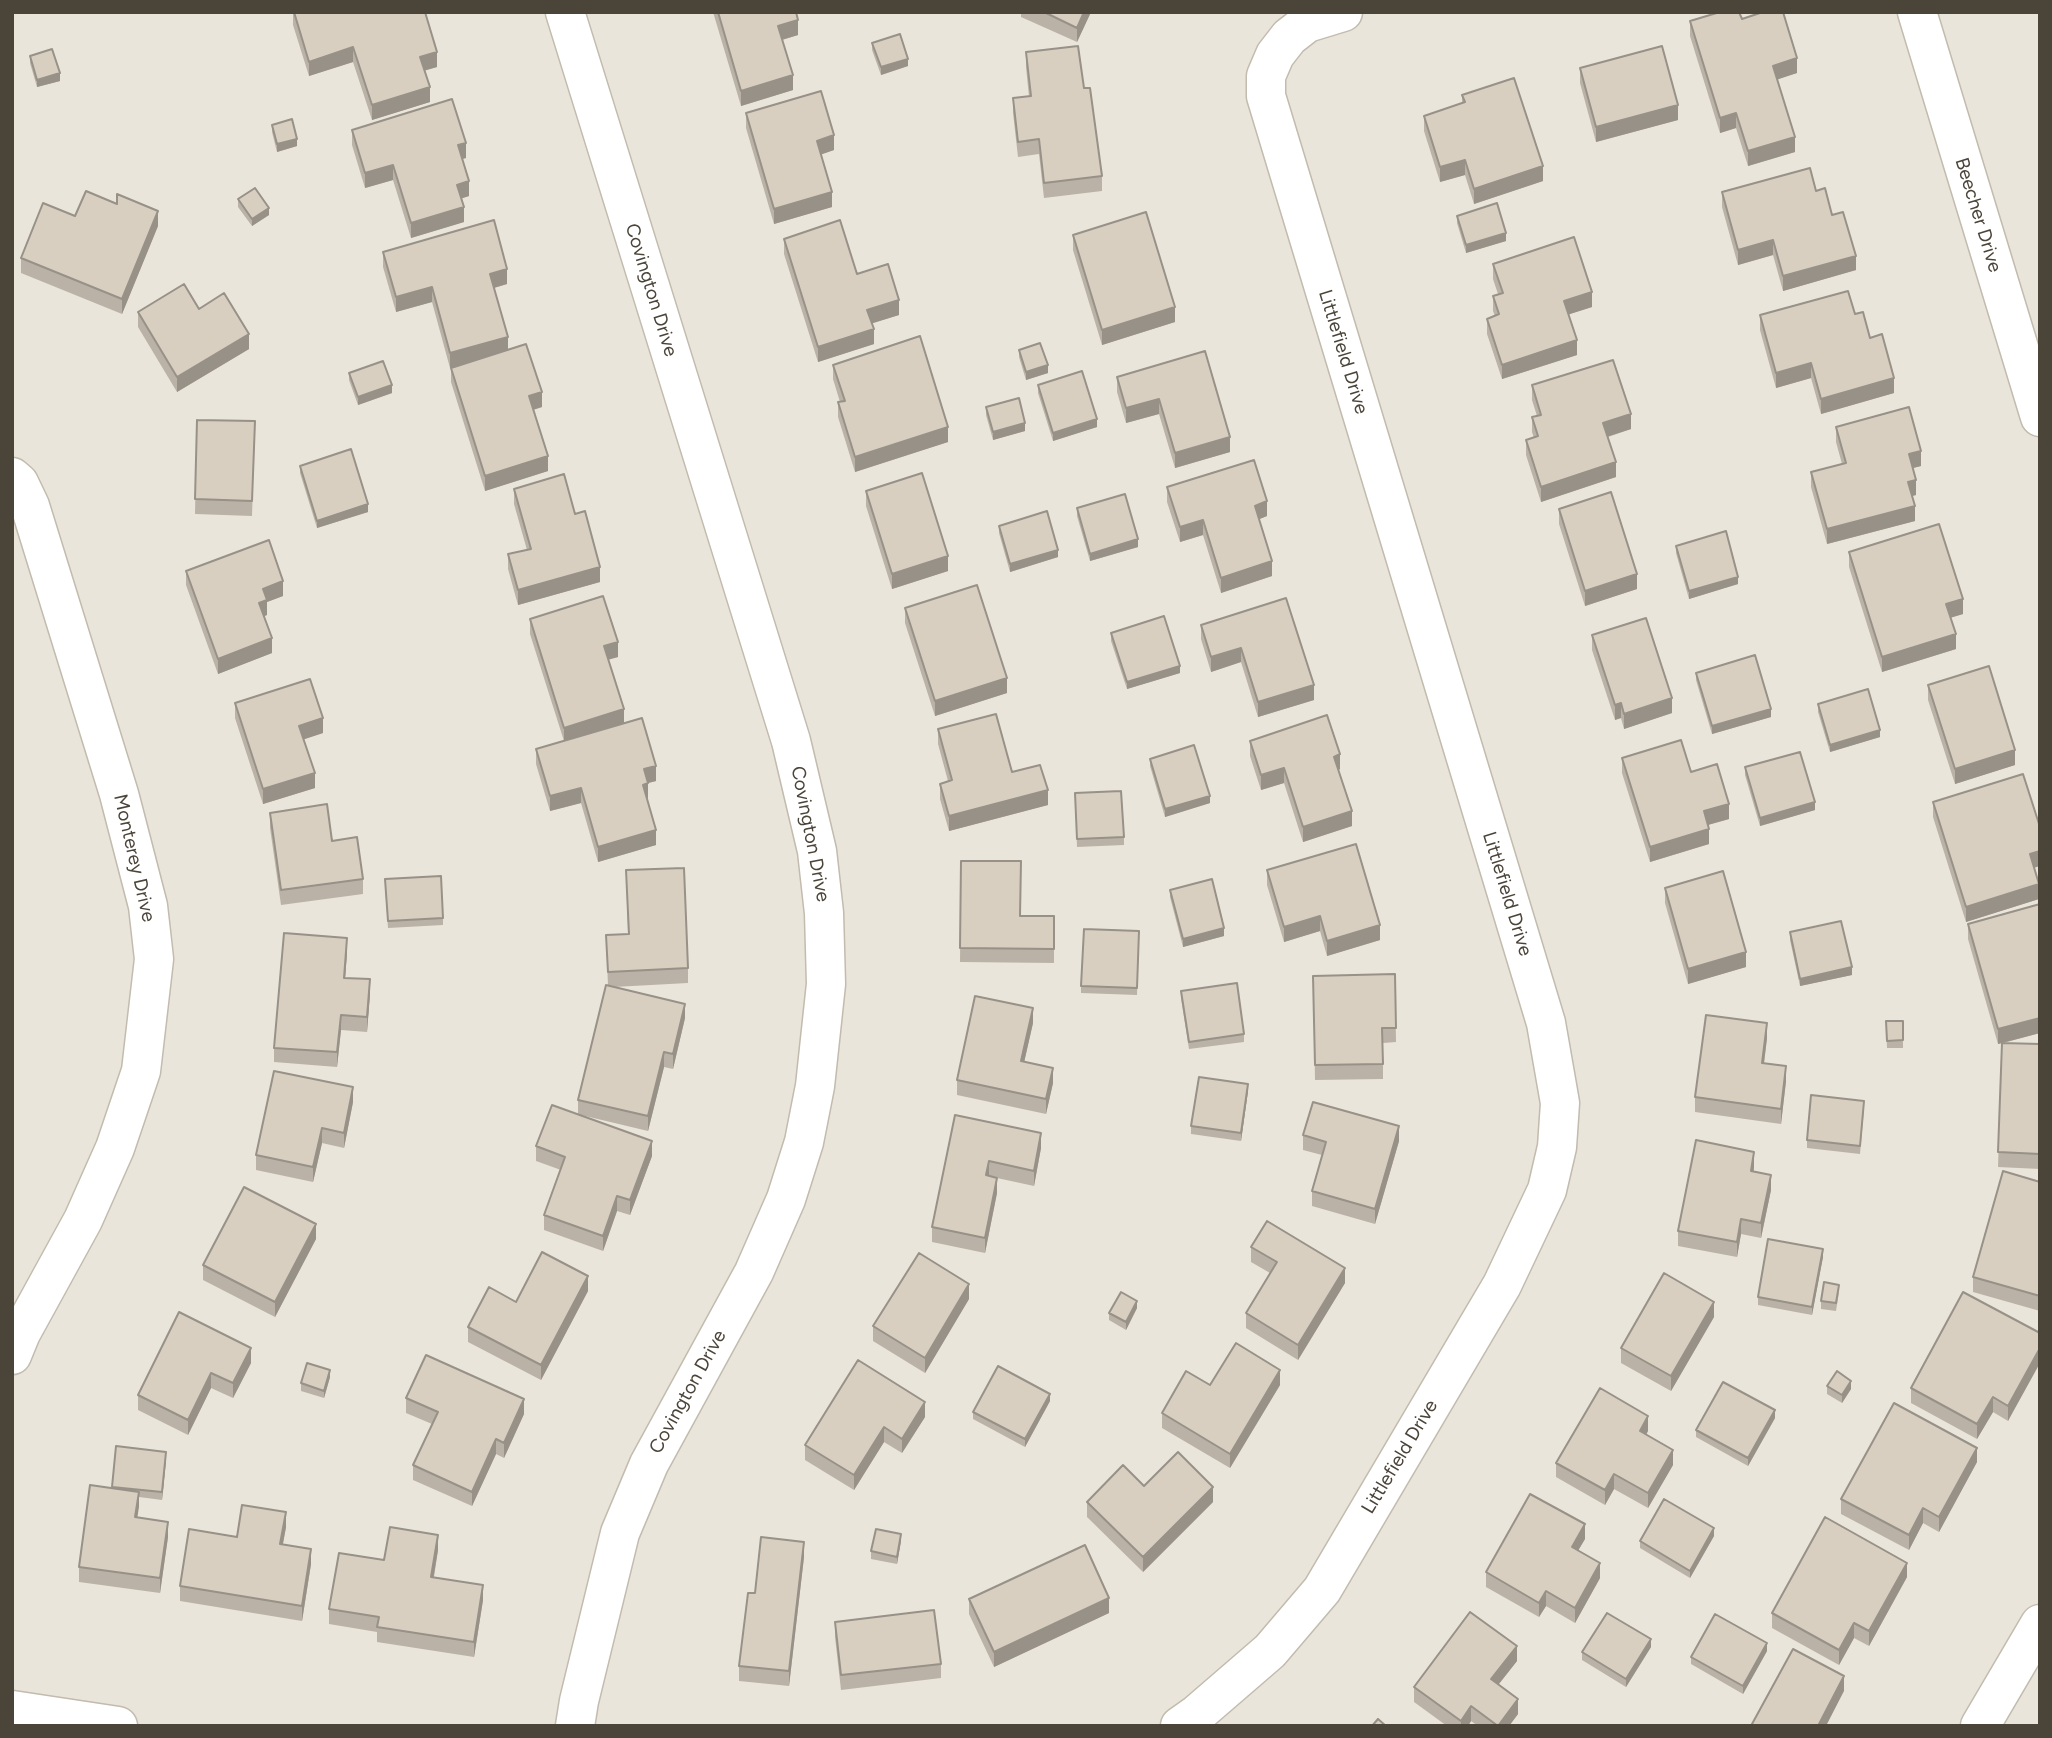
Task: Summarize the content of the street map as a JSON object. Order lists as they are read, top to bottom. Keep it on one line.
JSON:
{"streets":{"street":["Beecher Drive","Covington Drive","Littlefield Drive","Monterey Drive"]}}
